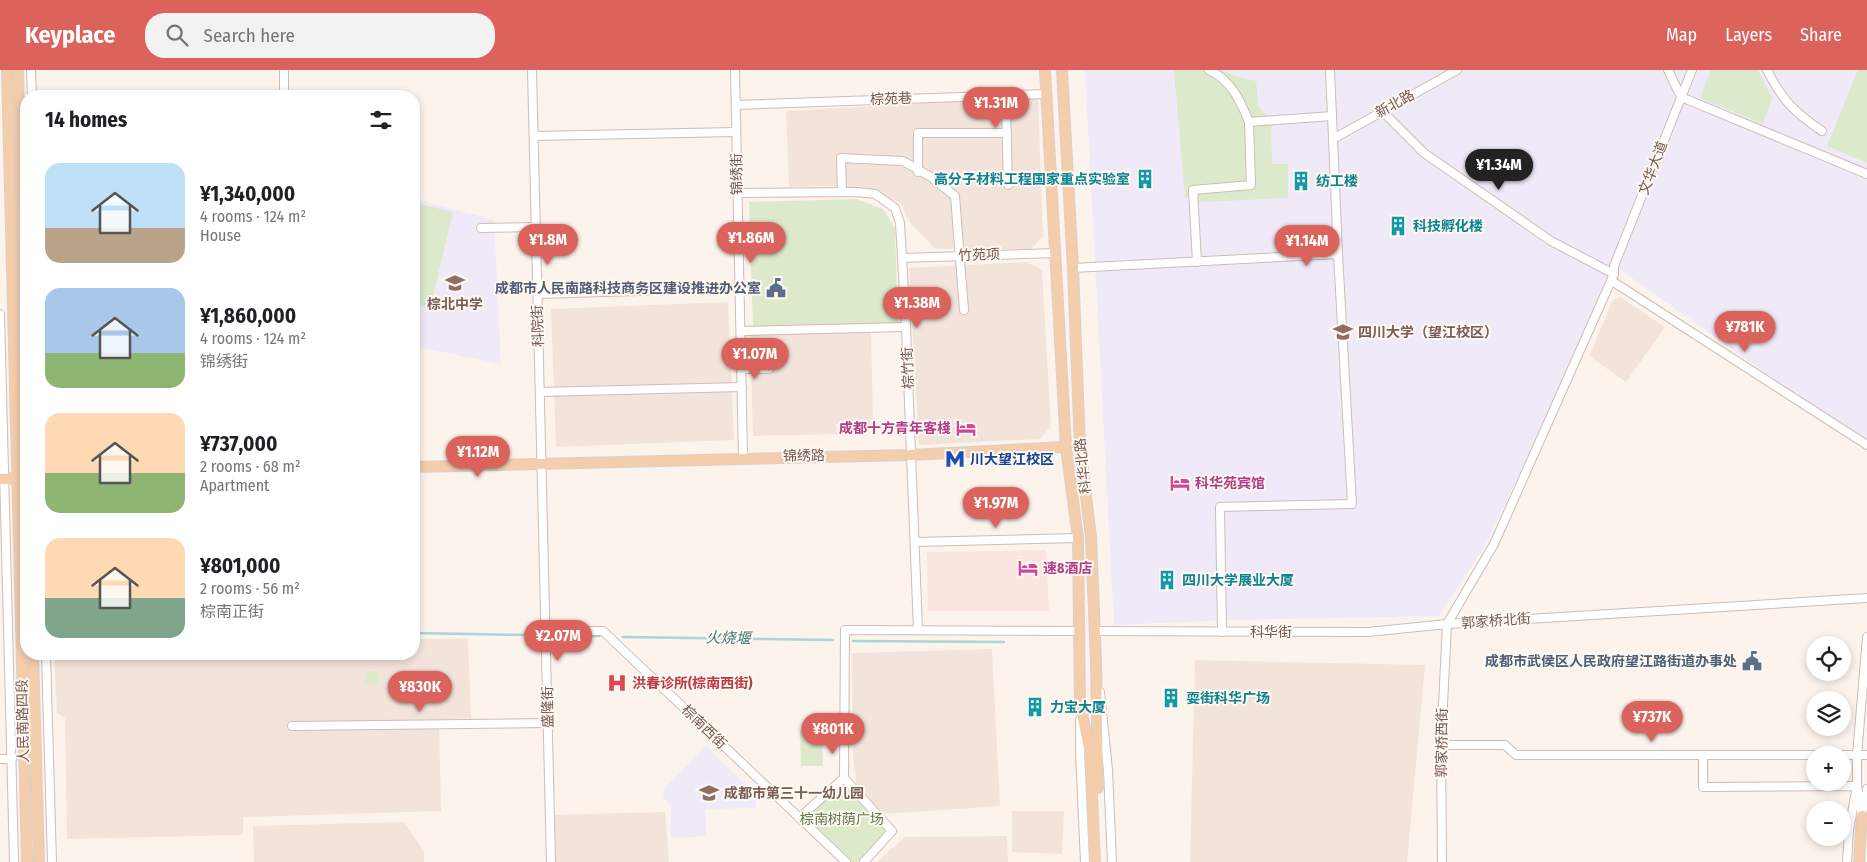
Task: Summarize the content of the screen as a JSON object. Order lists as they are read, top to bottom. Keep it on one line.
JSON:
{"streets":{"main road":["锦绣路","科华北路","人民南路四段"],"street":["棕苑巷","新北路","文华大道","锦绣街","竹苑项","科院街","棕竹街","郭家桥北街","科华街","盛隆街","棕南西街","郭家桥西街"]},"crossings":[["棕苑巷","锦绣街"],["棕苑巷","科华北路"],["文华大道","郭家桥北街"],["锦绣街","棕竹街"],["锦绣街","锦绣路"],["竹苑项","棕竹街"],["竹苑项","科华北路"],["科院街","锦绣路"],["科院街","盛隆街"],["棕竹街","锦绣路"],["锦绣路","科华北路"],["锦绣路","盛隆街"],["科华北路","科华街"],["郭家桥北街","科华街"],["郭家桥北街","郭家桥西街"],["科华街","郭家桥西街"],["盛隆街","棕南西街"]],"water":["火烧堰"],"parks":["棕南树荫广场"],"places":{"building":["高分子材料工程国家重点实验室","纺工楼","科技孵化楼","四川大学展业大厦","耍街科华广场","力宝大厦"],"school or university":["棕北中学","四川大学（望江校区）","成都市第三十一幼儿园"],"public building":["成都市人民南路科技商务区建设推进办公室","成都市武侯区人民政府望江路街道办事处"],"hotel":["成都十方青年客棧","科华苑宾馆","速8酒店"],"metro station":["川大望江校区"],"hospital":["洪春诊所(棕南西街)"]},"page":{"header":"Keyplace","search":"Search here","nav":["Map","Layers","Share"],"price":["¥1.31M","¥1.34M","¥1.86M","¥1.8M","¥1.14M","¥1.38M","¥781K","¥1.07M","¥1.12M","¥1.97M","¥2.07M","¥830K","¥737K","¥801K"],"heading":"14 homes","list":[{"name":"¥1,340,000","note":"4 rooms · 124 m² · House"},{"name":"¥1,860,000","note":"4 rooms · 124 m² · 锦绣街"},{"name":"¥737,000","note":"2 rooms · 68 m² · Apartment"},{"name":"¥801,000","note":"2 rooms · 56 m² · 棕南正街"}],"map_buttons":["+","−"]}}
